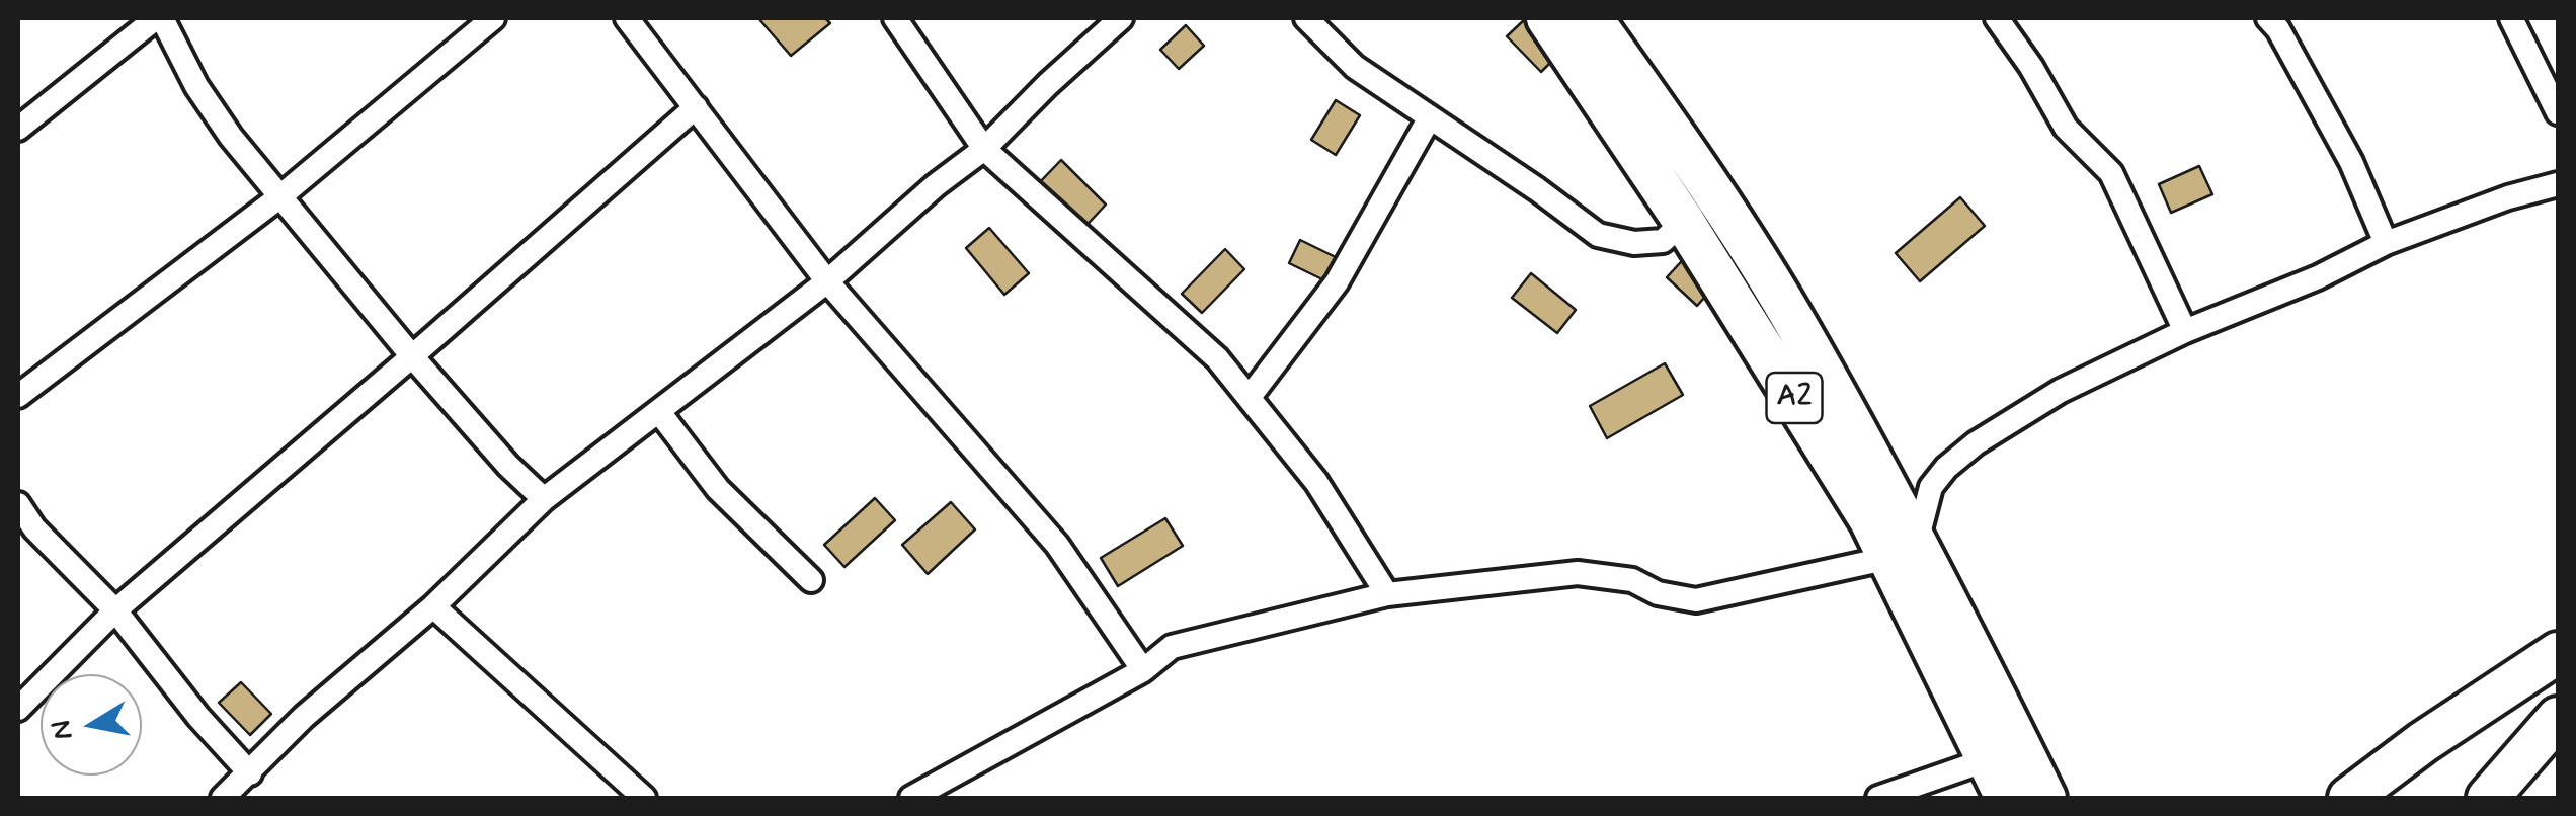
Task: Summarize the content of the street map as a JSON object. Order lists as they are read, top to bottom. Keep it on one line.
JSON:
{"streets":{"highway":["A2"]},"north":"left"}
